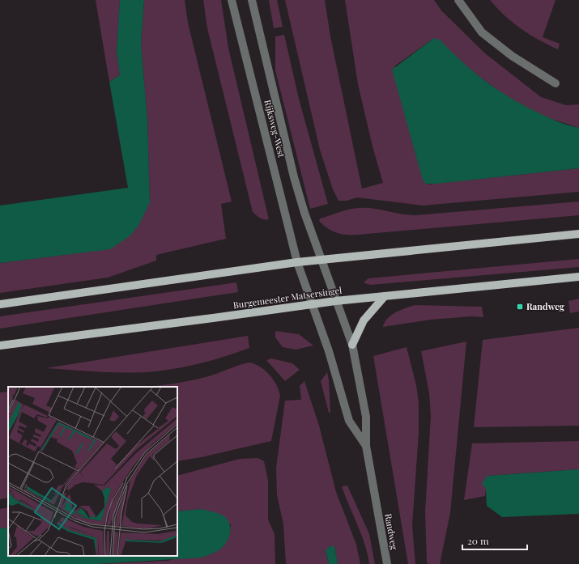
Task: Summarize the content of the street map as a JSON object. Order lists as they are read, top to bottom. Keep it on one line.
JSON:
{"streets":{"main road":["Burgemeester Matsersingel"],"street":["Rijksweg-West","Randweg"]},"crossings":[["Rijksweg-West","Burgemeester Matsersingel"],["Rijksweg-West","Randweg"],["Burgemeester Matsersingel","Randweg"]],"places":{"transit":["Randweg"]},"scale_bar":"20 m"}
